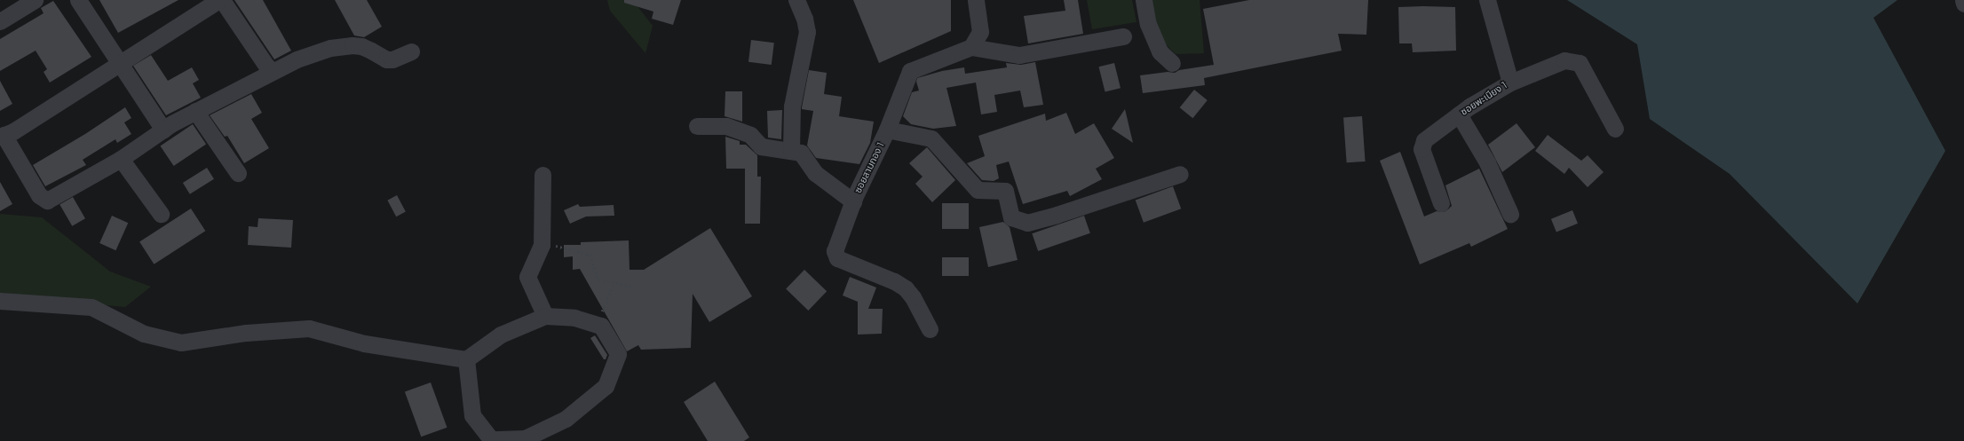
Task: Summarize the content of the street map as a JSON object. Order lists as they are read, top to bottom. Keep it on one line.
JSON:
{"streets":{"street":["ซอยพะเนียง 1","ซอยสามกอง 1"]}}
